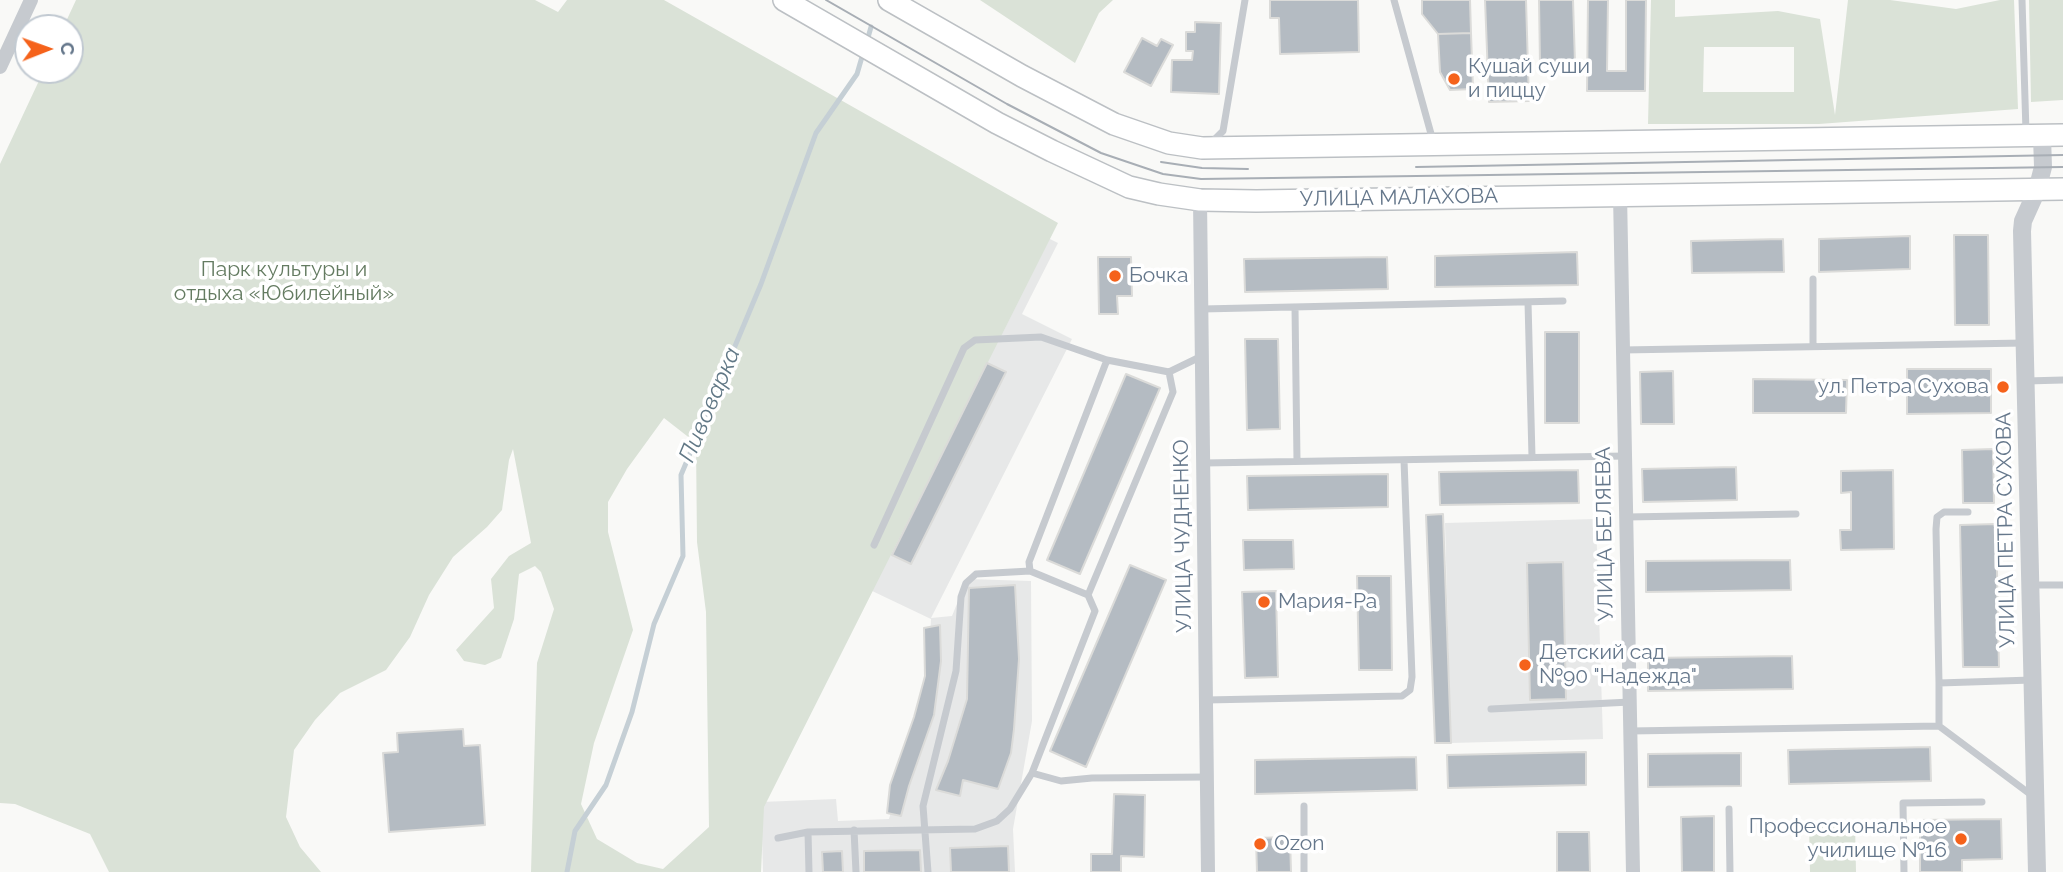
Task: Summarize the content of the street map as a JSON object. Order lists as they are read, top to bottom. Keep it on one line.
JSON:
{"streets":{"main road":["УЛИЦА МАЛАХОВА"],"street":["УЛИЦА ПЕТРА СУХОВА","УЛИЦА БЕЛЯЕВА","УЛИЦА ЧУДНЕНКО"]},"crossings":[["УЛИЦА МАЛАХОВА","УЛИЦА ПЕТРА СУХОВА"],["УЛИЦА МАЛАХОВА","УЛИЦА БЕЛЯЕВА"],["УЛИЦА МАЛАХОВА","УЛИЦА ЧУДНЕНКО"]],"water":["Пивоварка"],"parks":["Парк культуры и отдыха «Юбилейный»"],"places":["Кушай суши и пиццу","Бочка","ул. Петра Сухова","Мария-Ра","Детский сад №90 \"Надежда\"","Профессиональное училище №16","Ozon"],"north":"right"}
